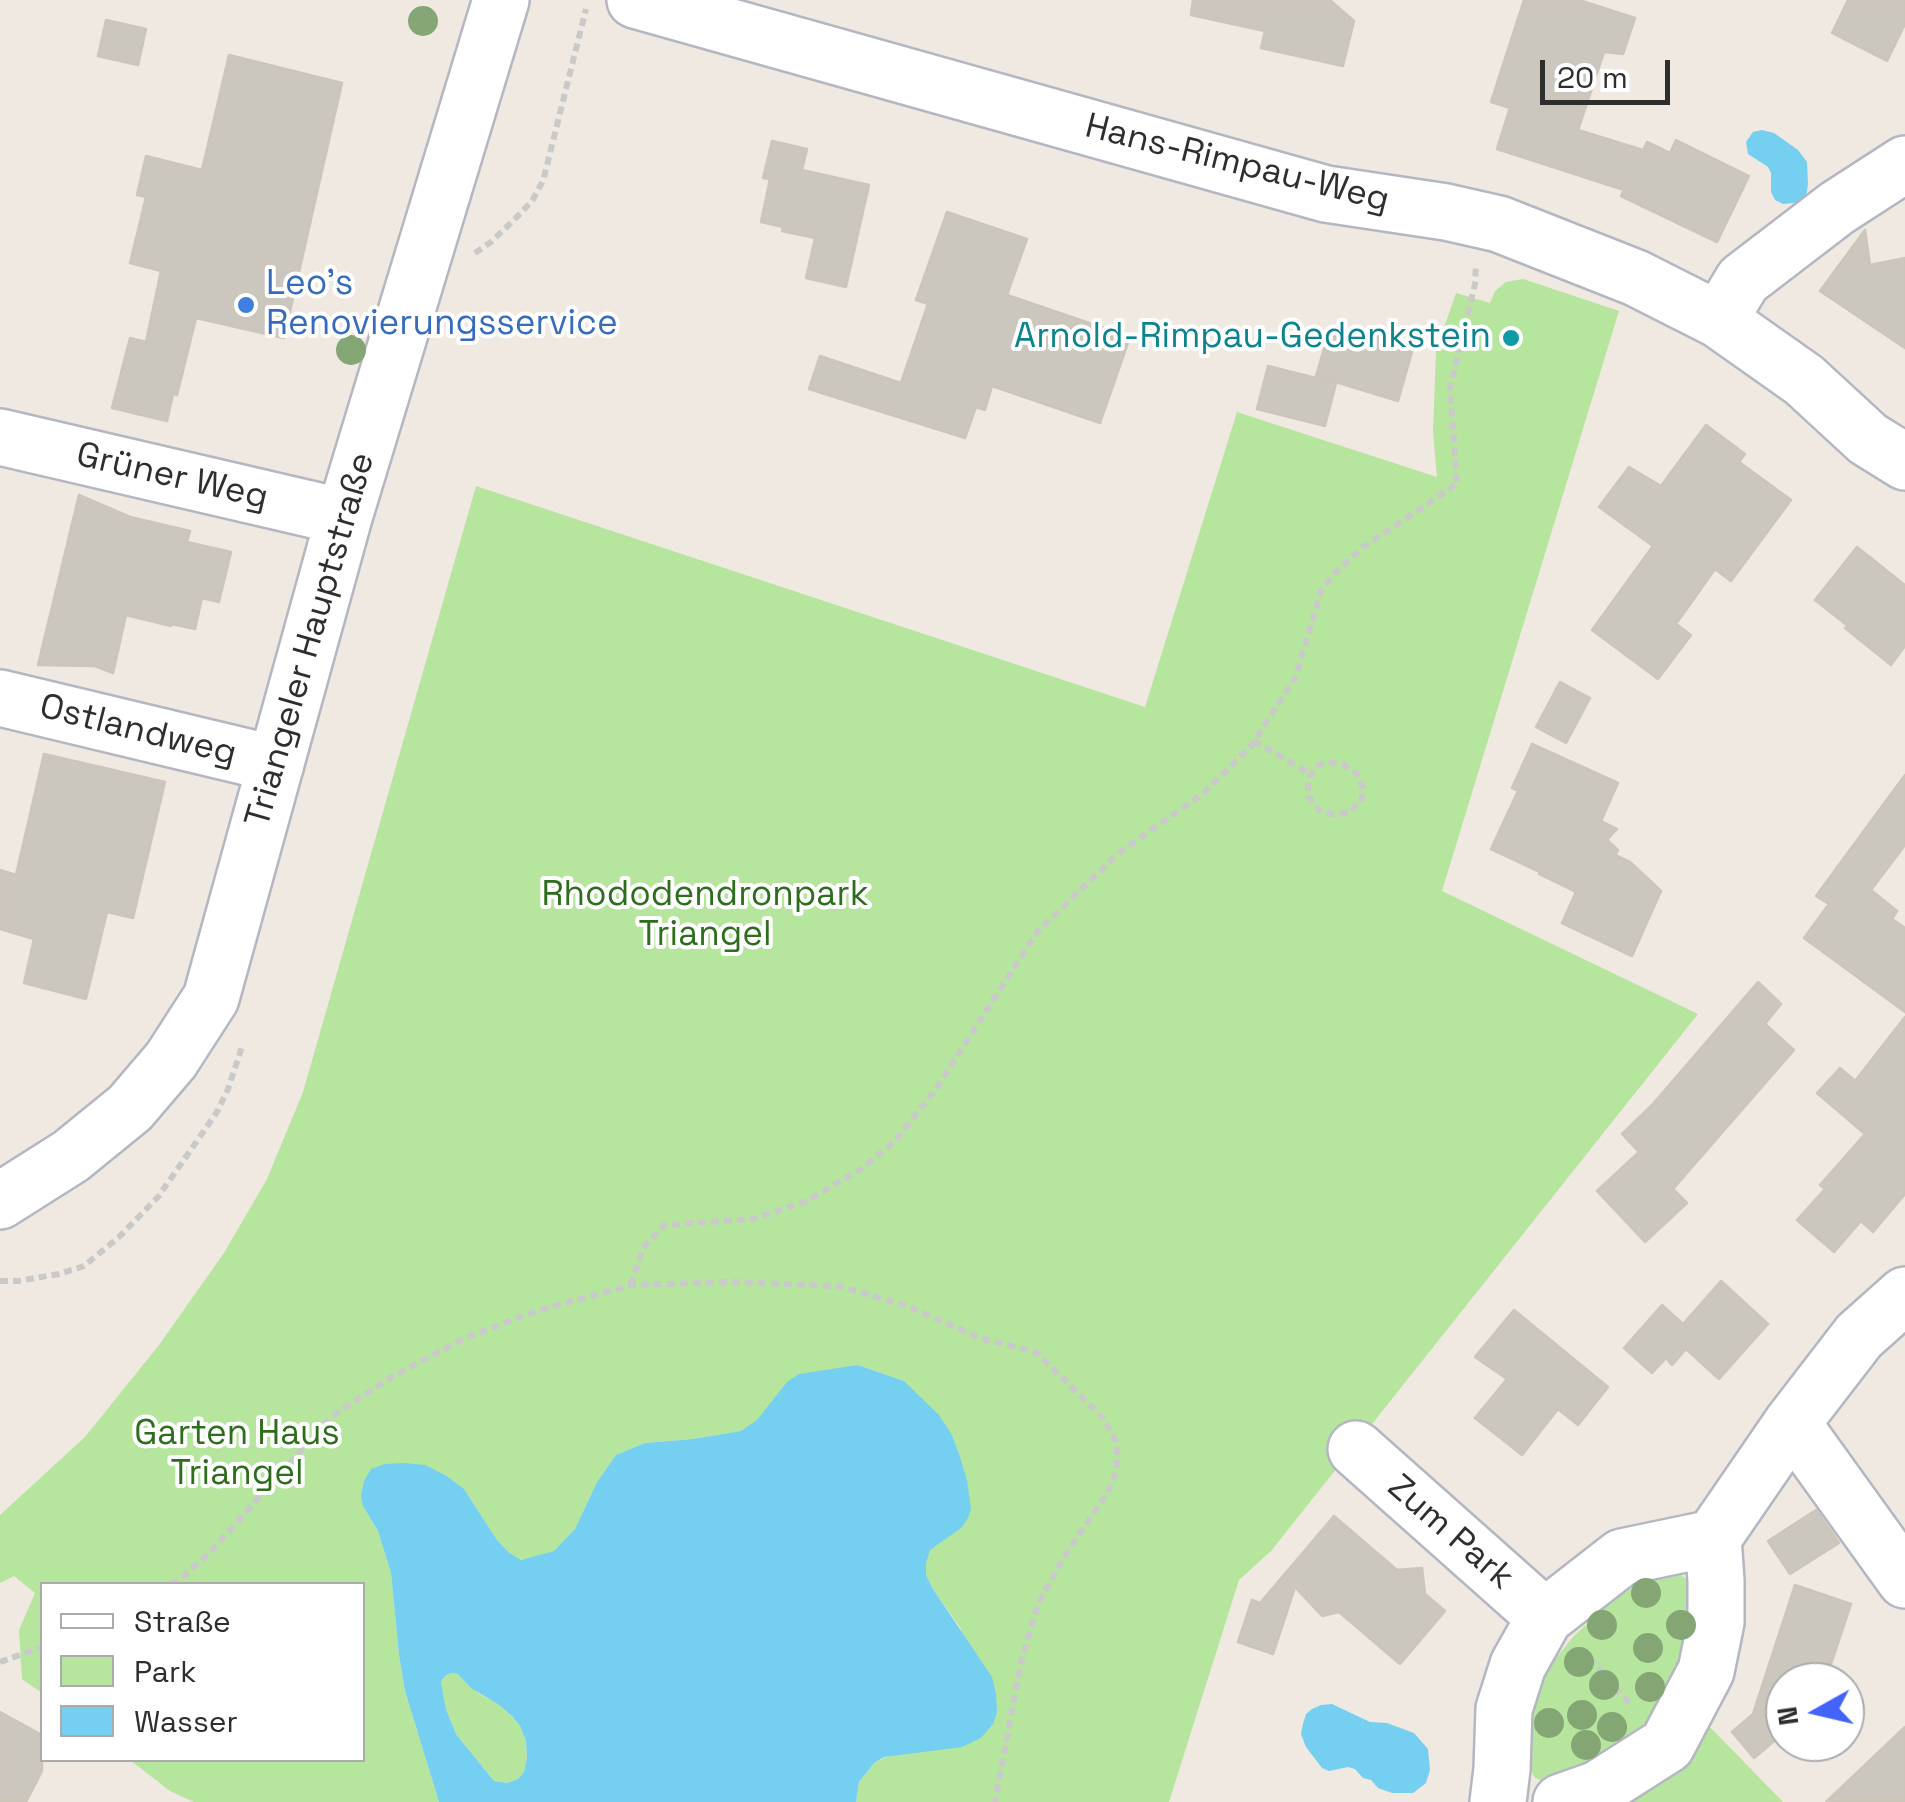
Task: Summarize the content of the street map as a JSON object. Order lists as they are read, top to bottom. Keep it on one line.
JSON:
{"streets":{"street":["Hans-Rimpau-Weg","Grüner Weg","Triangeler Hauptstraße","Ostlandweg","Zum Park"]},"crossings":[["Grüner Weg","Triangeler Hauptstraße"],["Triangeler Hauptstraße","Ostlandweg"]],"parks":["Rhododendronpark Triangel","Garten Haus Triangel"],"places":["Leo's Renovierungsservice","Arnold-Rimpau-Gedenkstein"],"legend":["Straße","Park","Wasser"],"scale_bar":"20 m","north":"left"}
